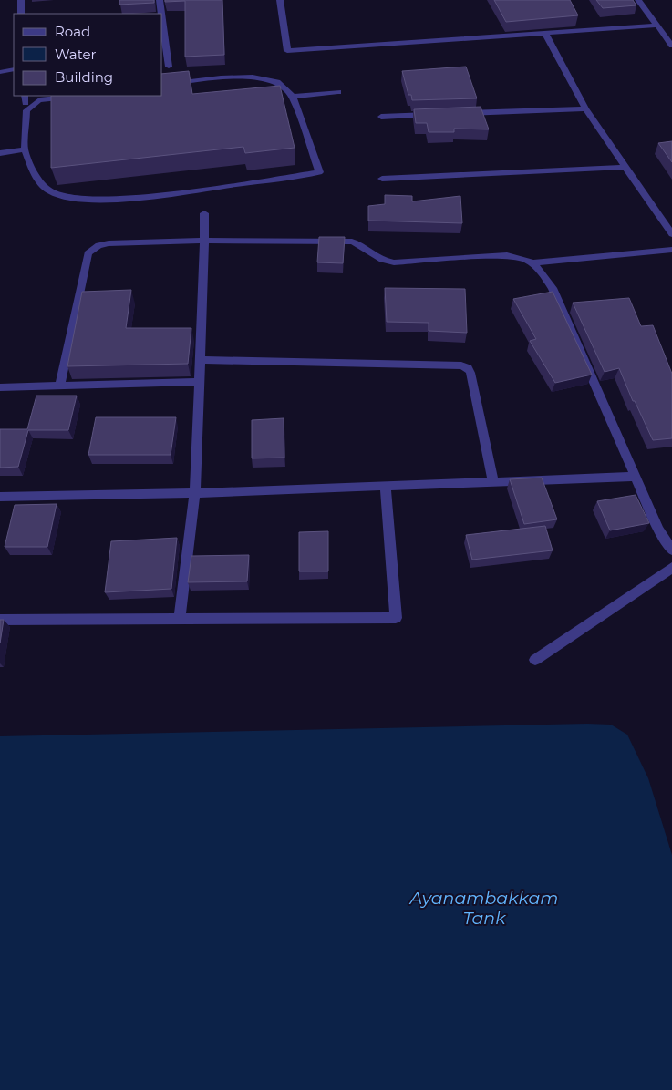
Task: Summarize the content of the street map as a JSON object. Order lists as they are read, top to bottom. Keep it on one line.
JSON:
{"water":["Ayanambakkam Tank"],"legend":["Road","Water","Building"]}
